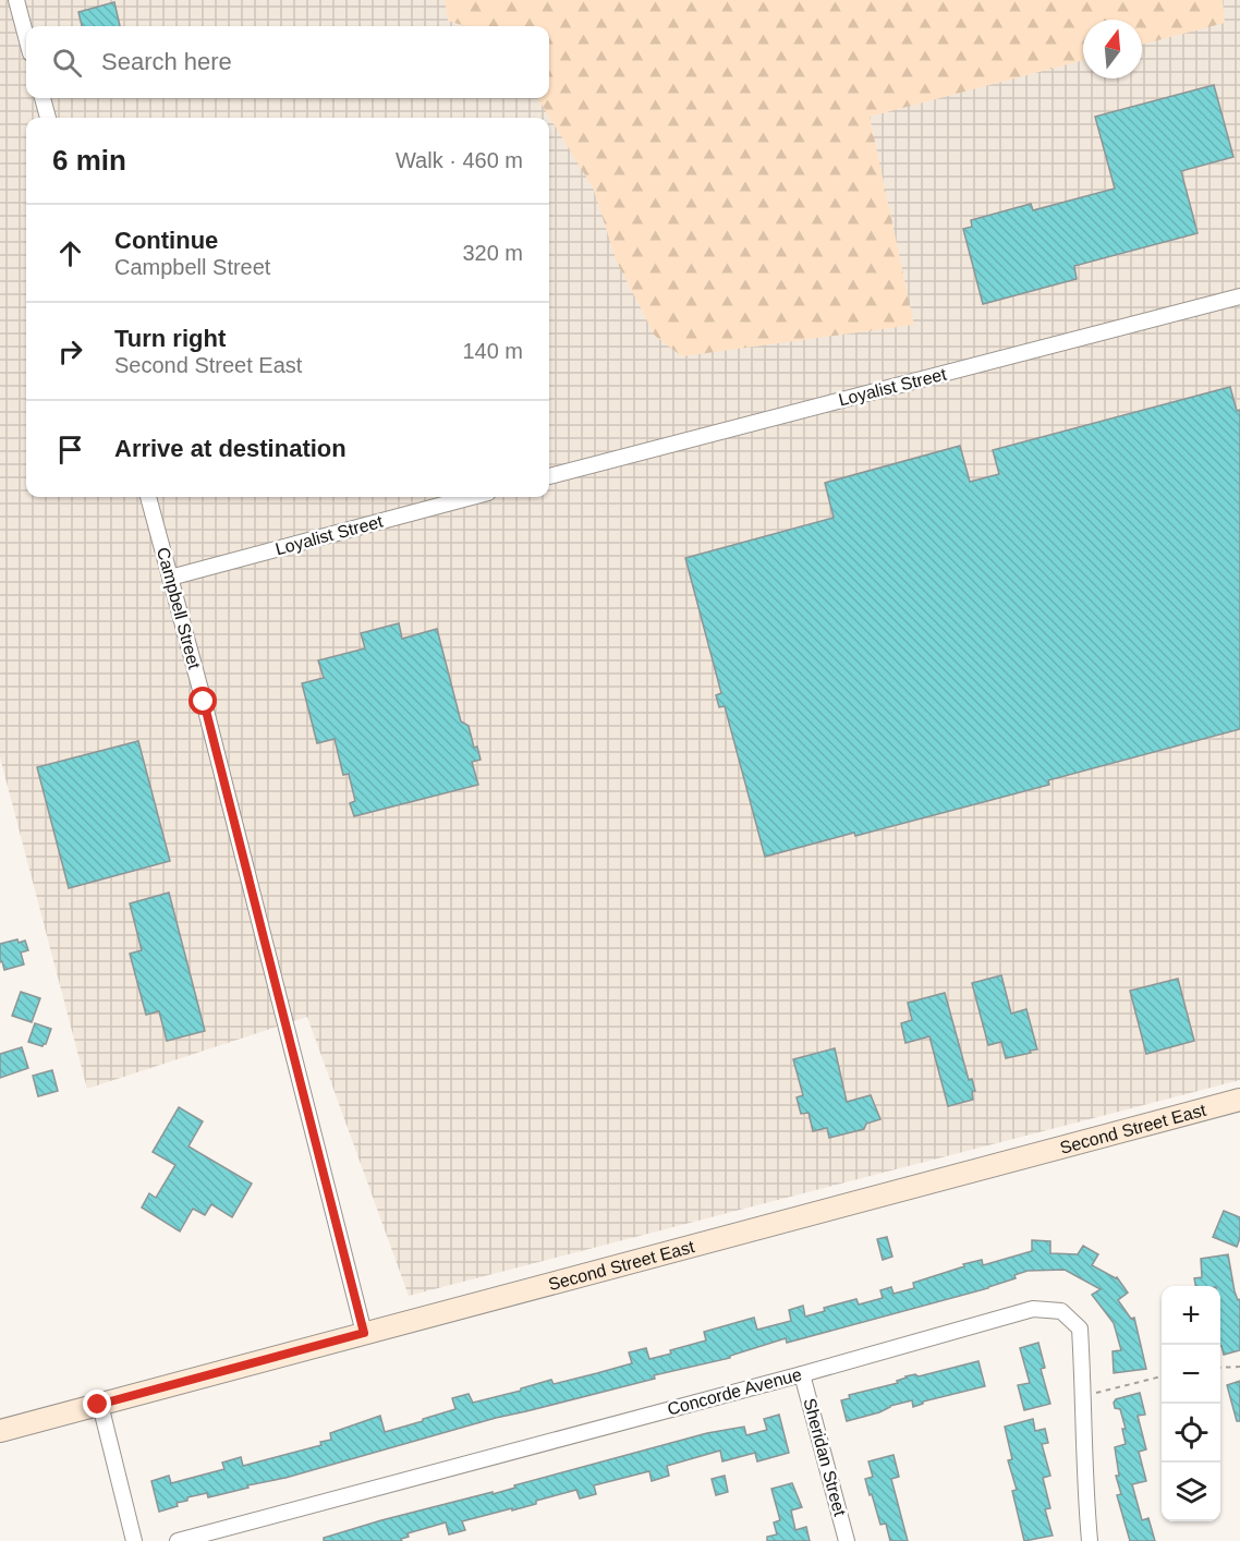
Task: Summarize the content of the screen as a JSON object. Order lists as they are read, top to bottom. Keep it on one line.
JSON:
{"streets":{"main road":["Second Street East"],"street":["Loyalist Street","Campbell Street","Concorde Avenue","Sheridan Street"]},"crossings":[["Loyalist Street","Campbell Street"],["Campbell Street","Second Street East"],["Concorde Avenue","Sheridan Street"]],"north":"top","page":{"search":"Search here","heading":["6 min","Walk · 460 m"],"list":[["Continue","Campbell Street","320 m"],["Turn right","Second Street East","140 m"],"Arrive at destination"],"map_buttons":["+","−"]}}
